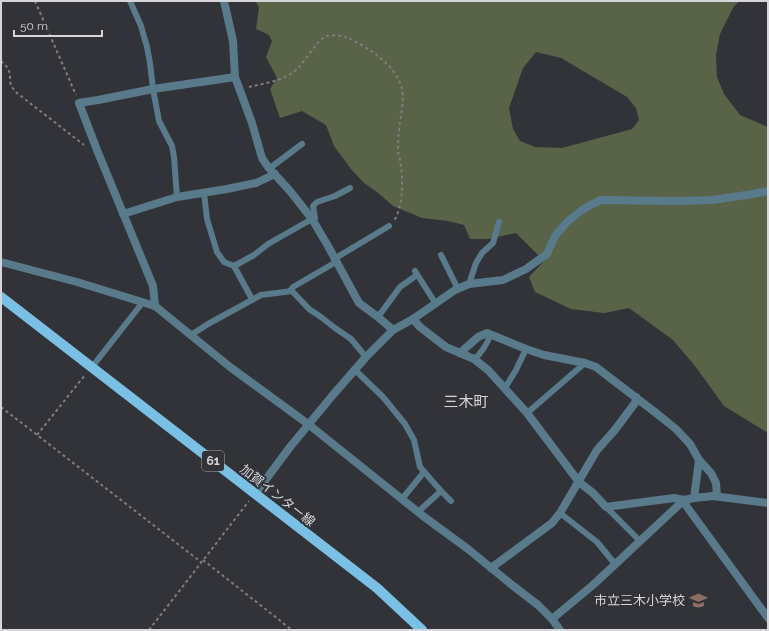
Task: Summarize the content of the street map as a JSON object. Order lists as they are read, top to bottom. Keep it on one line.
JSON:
{"streets":{"main road":["61","加賀インター線"]},"districts":["三木町"],"places":{"school or university":["市立三木小学校"]},"scale_bar":"50 m"}
